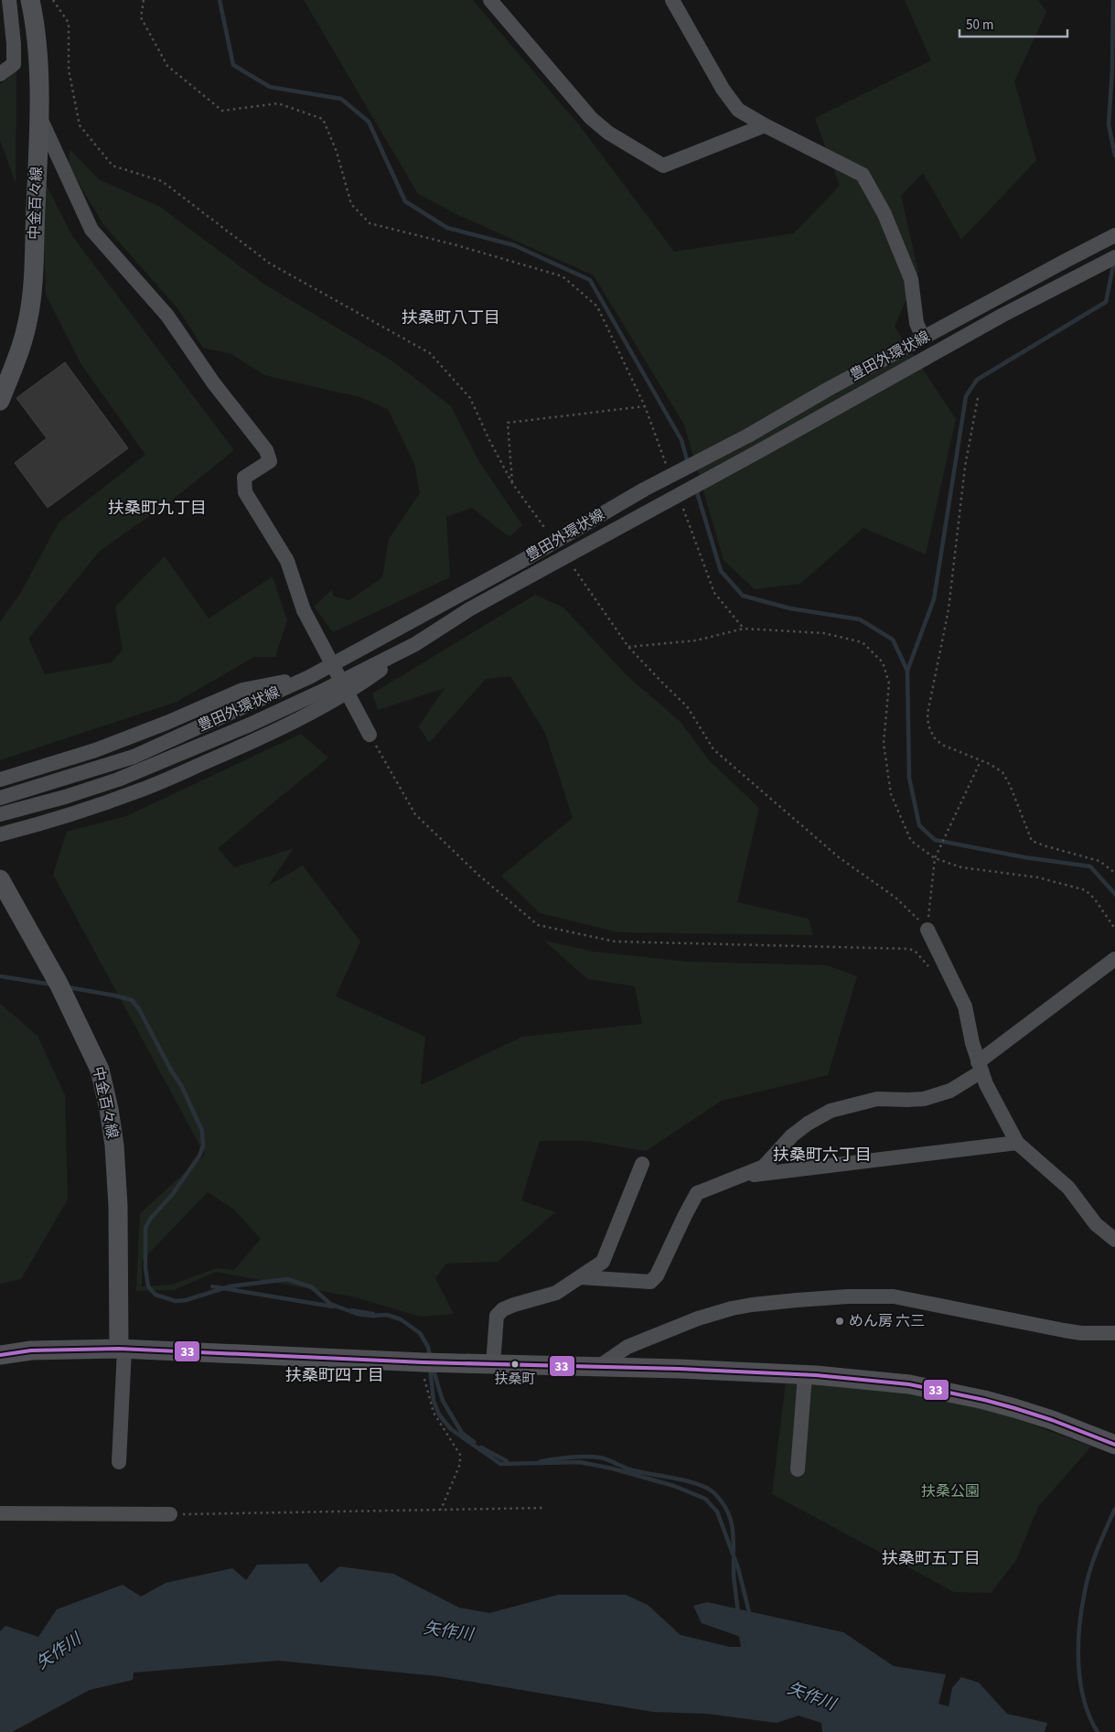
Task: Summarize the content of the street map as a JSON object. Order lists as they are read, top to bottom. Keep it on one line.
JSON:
{"streets":{"main road":["中金百々線"],"street":["豊田外環状線"]},"districts":["扶桑町八丁目","扶桑町九丁目","扶桑町六丁目","扶桑町四丁目","扶桑町五丁目"],"water":["矢作川"],"parks":["扶桑公園"],"places":["めん房 六三","扶桑町"],"lines":["transit line 33"],"scale_bar":"50 m"}
